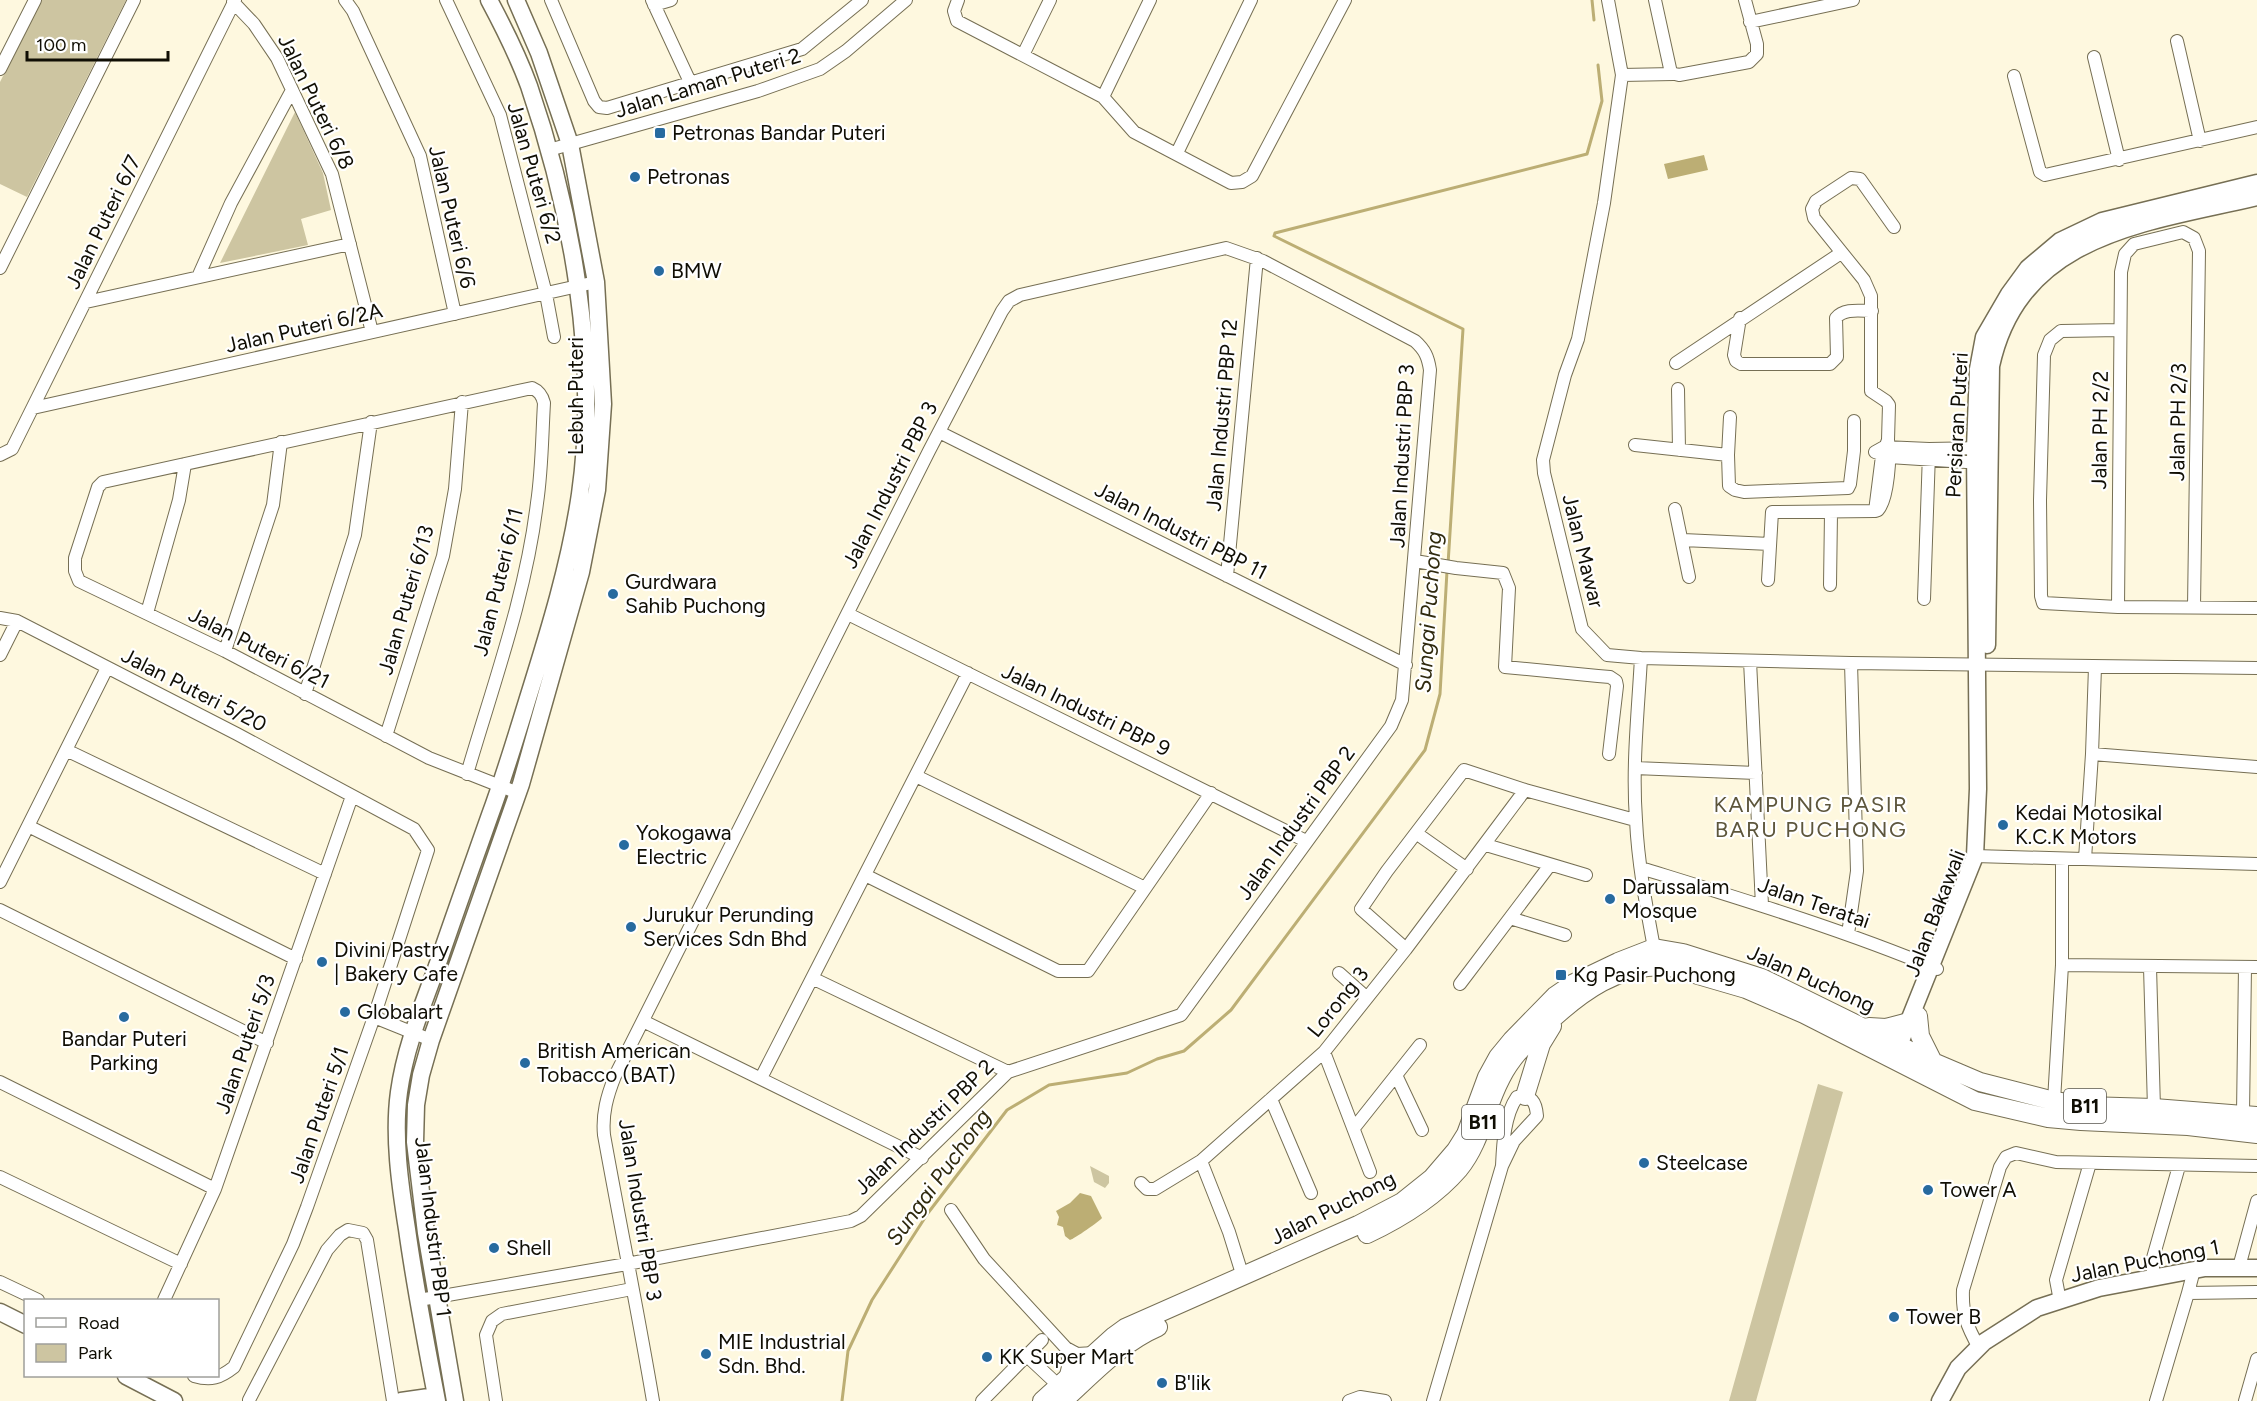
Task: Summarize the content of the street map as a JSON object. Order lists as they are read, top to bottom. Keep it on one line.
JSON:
{"streets":{"main road":["Lebuh Puteri","Persiaran Puteri","Jalan Bakawali","Jalan Puchong","B11","Jalan Industri PBP 1","Jalan Puchong 1"],"street":["Jalan Laman Puteri 2","Jalan Puteri 6/8","Jalan Puteri 6/2","Jalan Puteri 6/6","Jalan Puteri 6/7","Jalan Puteri 6/2A","Jalan Industri PBP 12","Jalan PH 2/3","Jalan PH 2/2","Jalan Industri PBP 3","Jalan Industri PBP 11","Jalan Mawar","Jalan Puteri 6/11","Jalan Puteri 6/13","Jalan Puteri 6/21","Jalan Puteri 5/20","Jalan Industri PBP 9","Jalan Industri PBP 2","Jalan Teratai","Lorong 3","Jalan Puteri 5/3","Jalan Puteri 5/1"]},"crossings":[["Jalan Laman Puteri 2","Lebuh Puteri"],["Jalan Puteri 6/8","Jalan Puteri 6/7"],["Jalan Puteri 6/8","Jalan Puteri 6/2A"],["Jalan Puteri 6/2","Jalan Puteri 6/2A"],["Jalan Puteri 6/6","Jalan Puteri 6/2A"],["Jalan Puteri 6/7","Jalan Puteri 6/2A"],["Jalan Puteri 6/2A","Lebuh Puteri"],["Lebuh Puteri","Jalan Puteri 6/11"],["Lebuh Puteri","Jalan Puteri 6/21"],["Lebuh Puteri","Jalan Industri PBP 1"],["Jalan Industri PBP 12","Jalan Industri PBP 3"],["Jalan Industri PBP 12","Jalan Industri PBP 11"],["Jalan PH 2/3","Jalan PH 2/2"],["Persiaran Puteri","Jalan Mawar"],["Persiaran Puteri","Jalan Bakawali"],["Jalan Industri PBP 3","Jalan Industri PBP 11"],["Jalan Industri PBP 3","Jalan Industri PBP 9"],["Jalan Industri PBP 3","Jalan Industri PBP 2"],["Jalan Industri PBP 11","Jalan Industri PBP 2"],["Jalan Mawar","Jalan Bakawali"],["Jalan Puteri 6/11","Jalan Puteri 6/13"],["Jalan Puteri 6/11","Jalan Puteri 6/21"],["Jalan Puteri 6/11","Jalan Industri PBP 1"],["Jalan Puteri 6/13","Jalan Puteri 6/21"],["Jalan Puteri 6/21","Jalan Industri PBP 1"],["Jalan Puteri 5/20","Jalan Puteri 5/3"],["Jalan Puteri 5/20","Jalan Puteri 5/1"],["Jalan Industri PBP 9","Jalan Industri PBP 2"],["Jalan Industri PBP 2","Jalan Industri PBP 1"],["Jalan Teratai","Jalan Bakawali"],["Jalan Bakawali","Jalan Puchong"],["Jalan Puteri 5/3","Jalan Puteri 5/1"]],"districts":["KAMPUNG PASIR BARU PUCHONG"],"water":["Sungai Puchong"],"places":{"transit":["Petronas Bandar Puteri","Kg Pasir Puchong"],"other":["Petronas","BMW","Gurdwara Sahib Puchong","Kedai Motosikal K.C.K Motors","Yokogawa Electric","Darussalam Mosque","Jurukur Perunding Services Sdn Bhd","Divini Pastry | Bakery Cafe","Globalart","Bandar Puteri Parking","British American Tobacco (BAT)","Steelcase","Tower A","Shell","Tower B","MIE Industrial Sdn. Bhd.","KK Super Mart","B'lik"]},"legend":["Road","Park"],"scale_bar":"100 m"}
